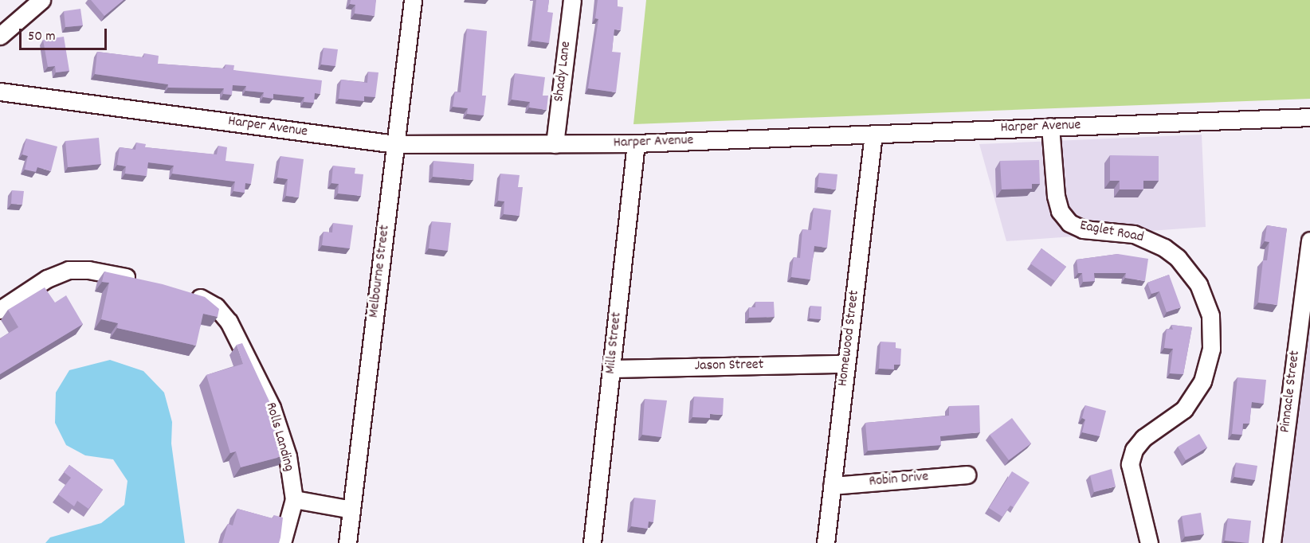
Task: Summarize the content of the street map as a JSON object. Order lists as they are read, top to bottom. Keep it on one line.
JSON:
{"streets":{"street":["Shady Lane","Harper Avenue","Eaglet Road","Melbourne Street","Homewood Street","Mills Street","Jason Street","Pinnacle Street","Rolls Landing","Robin Drive"]},"crossings":[["Shady Lane","Harper Avenue"],["Harper Avenue","Eaglet Road"],["Harper Avenue","Melbourne Street"],["Harper Avenue","Homewood Street"],["Harper Avenue","Mills Street"],["Homewood Street","Jason Street"],["Homewood Street","Robin Drive"],["Mills Street","Jason Street"]],"scale_bar":"50 m"}
